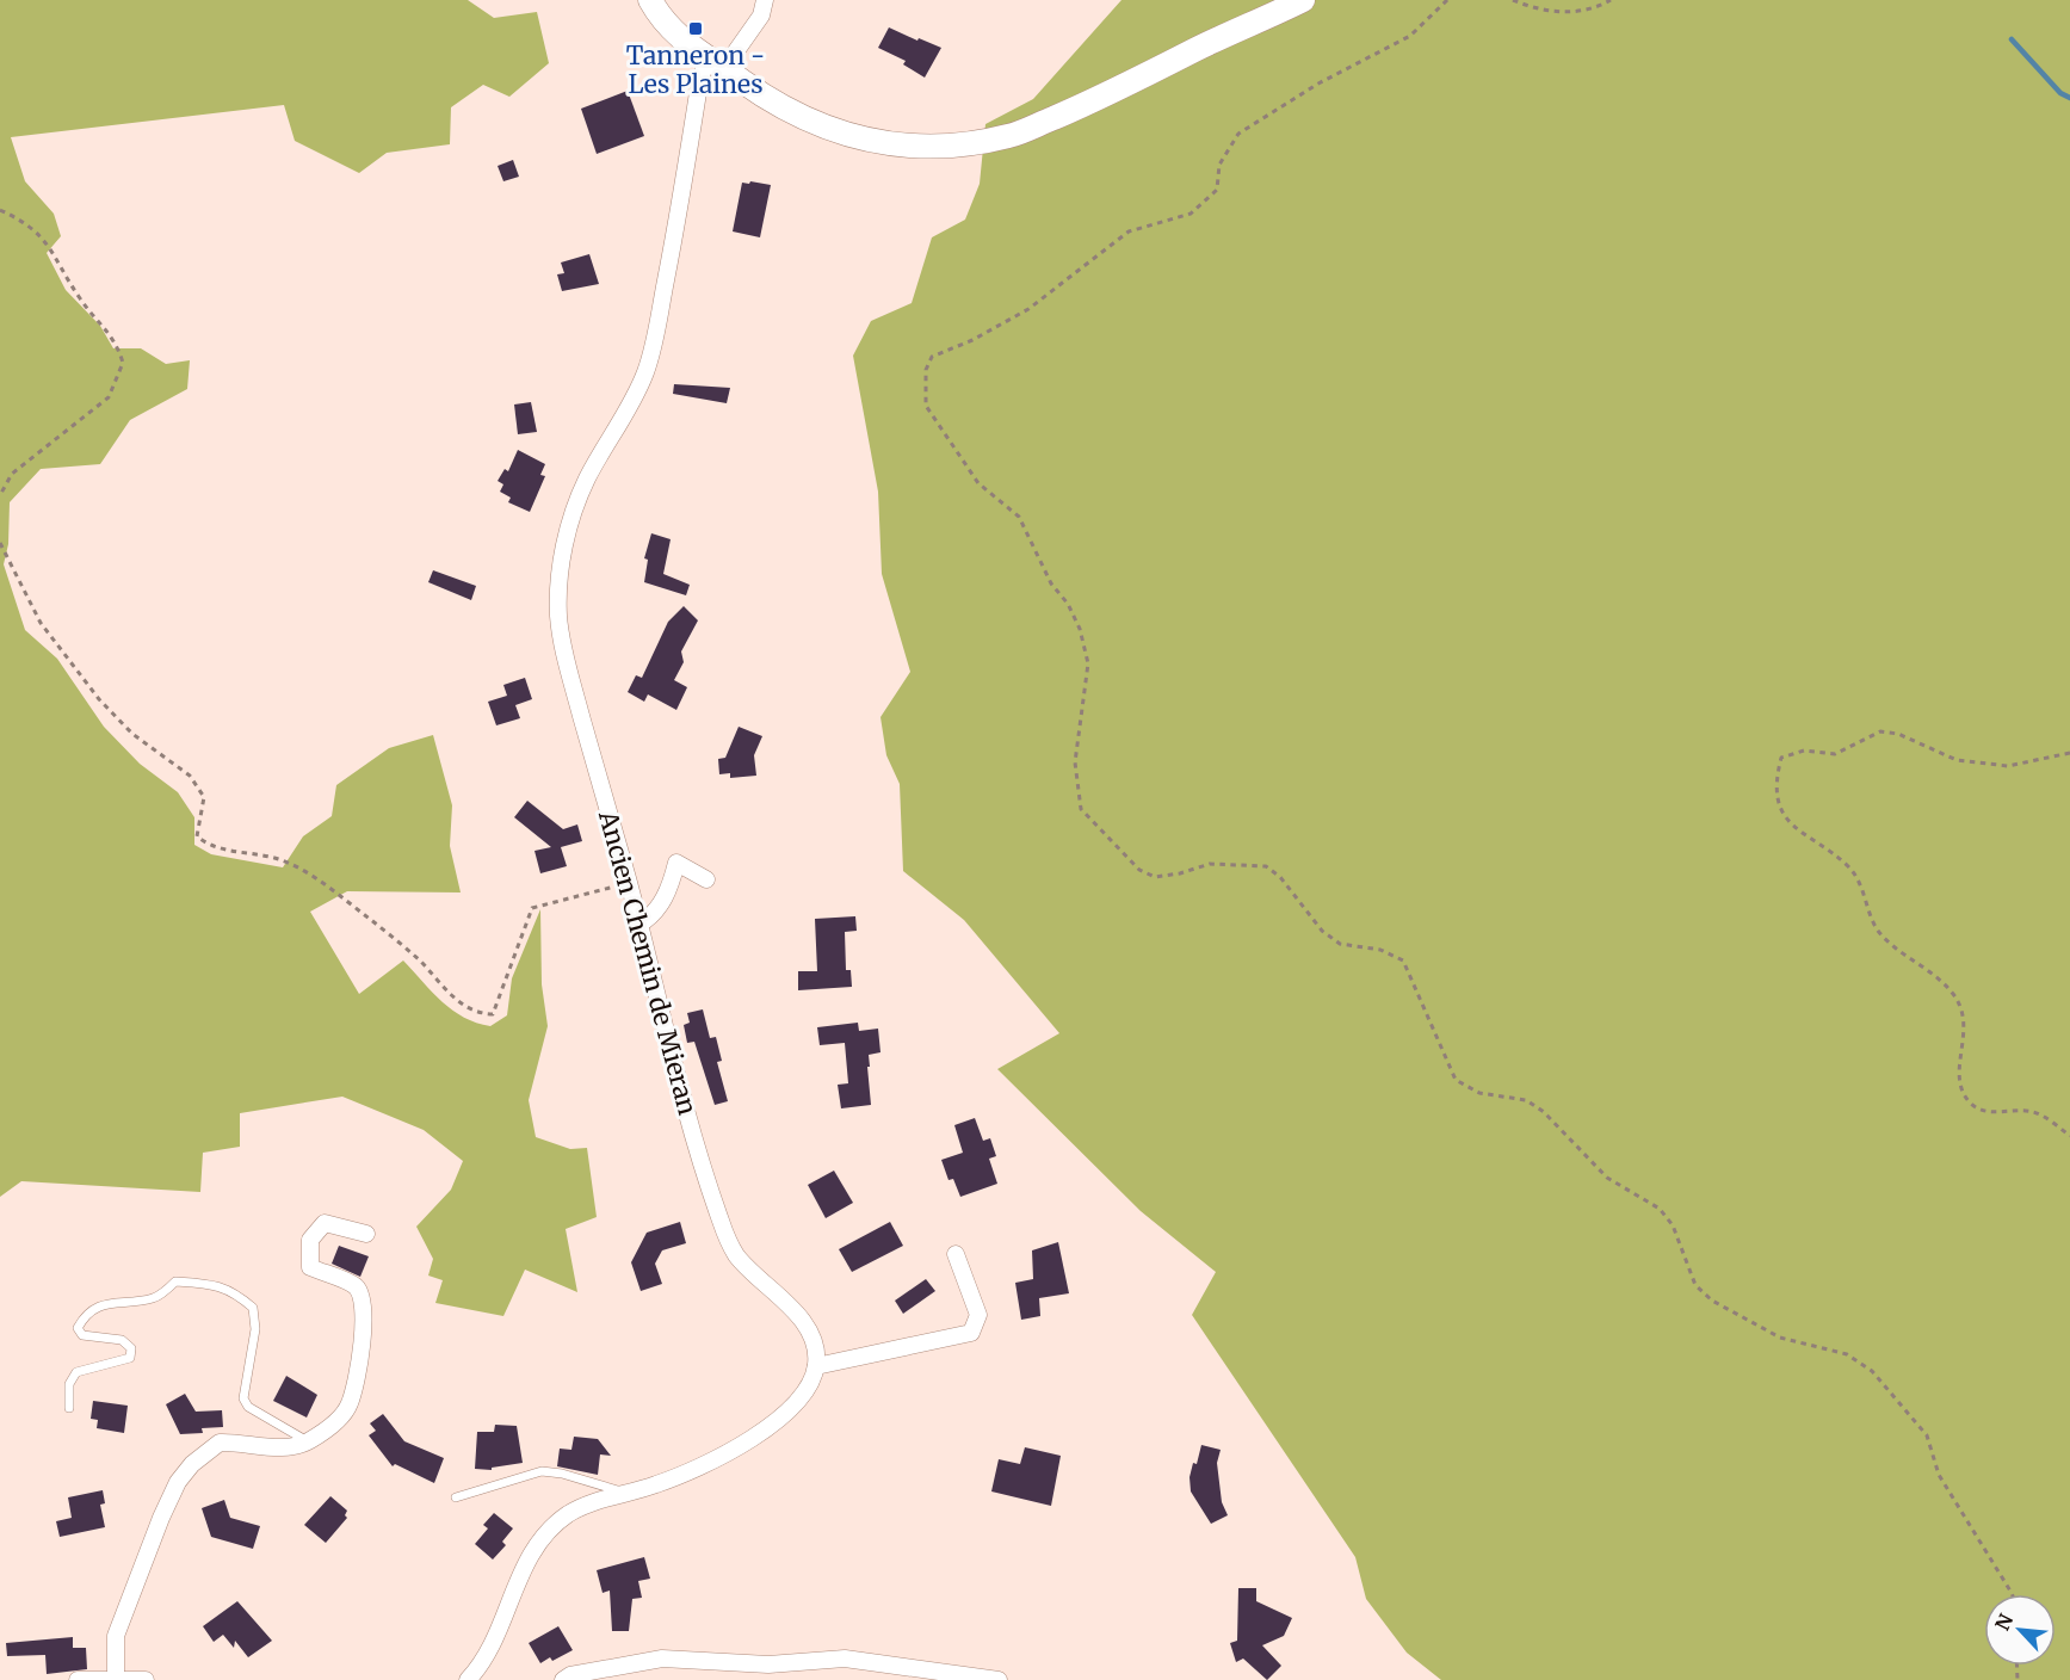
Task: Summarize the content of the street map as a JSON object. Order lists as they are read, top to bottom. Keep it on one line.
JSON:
{"streets":{"street":["Ancien Chemin de Mieran"]},"places":{"transit":["Tanneron - Les Plaines"]},"north":"top left"}
